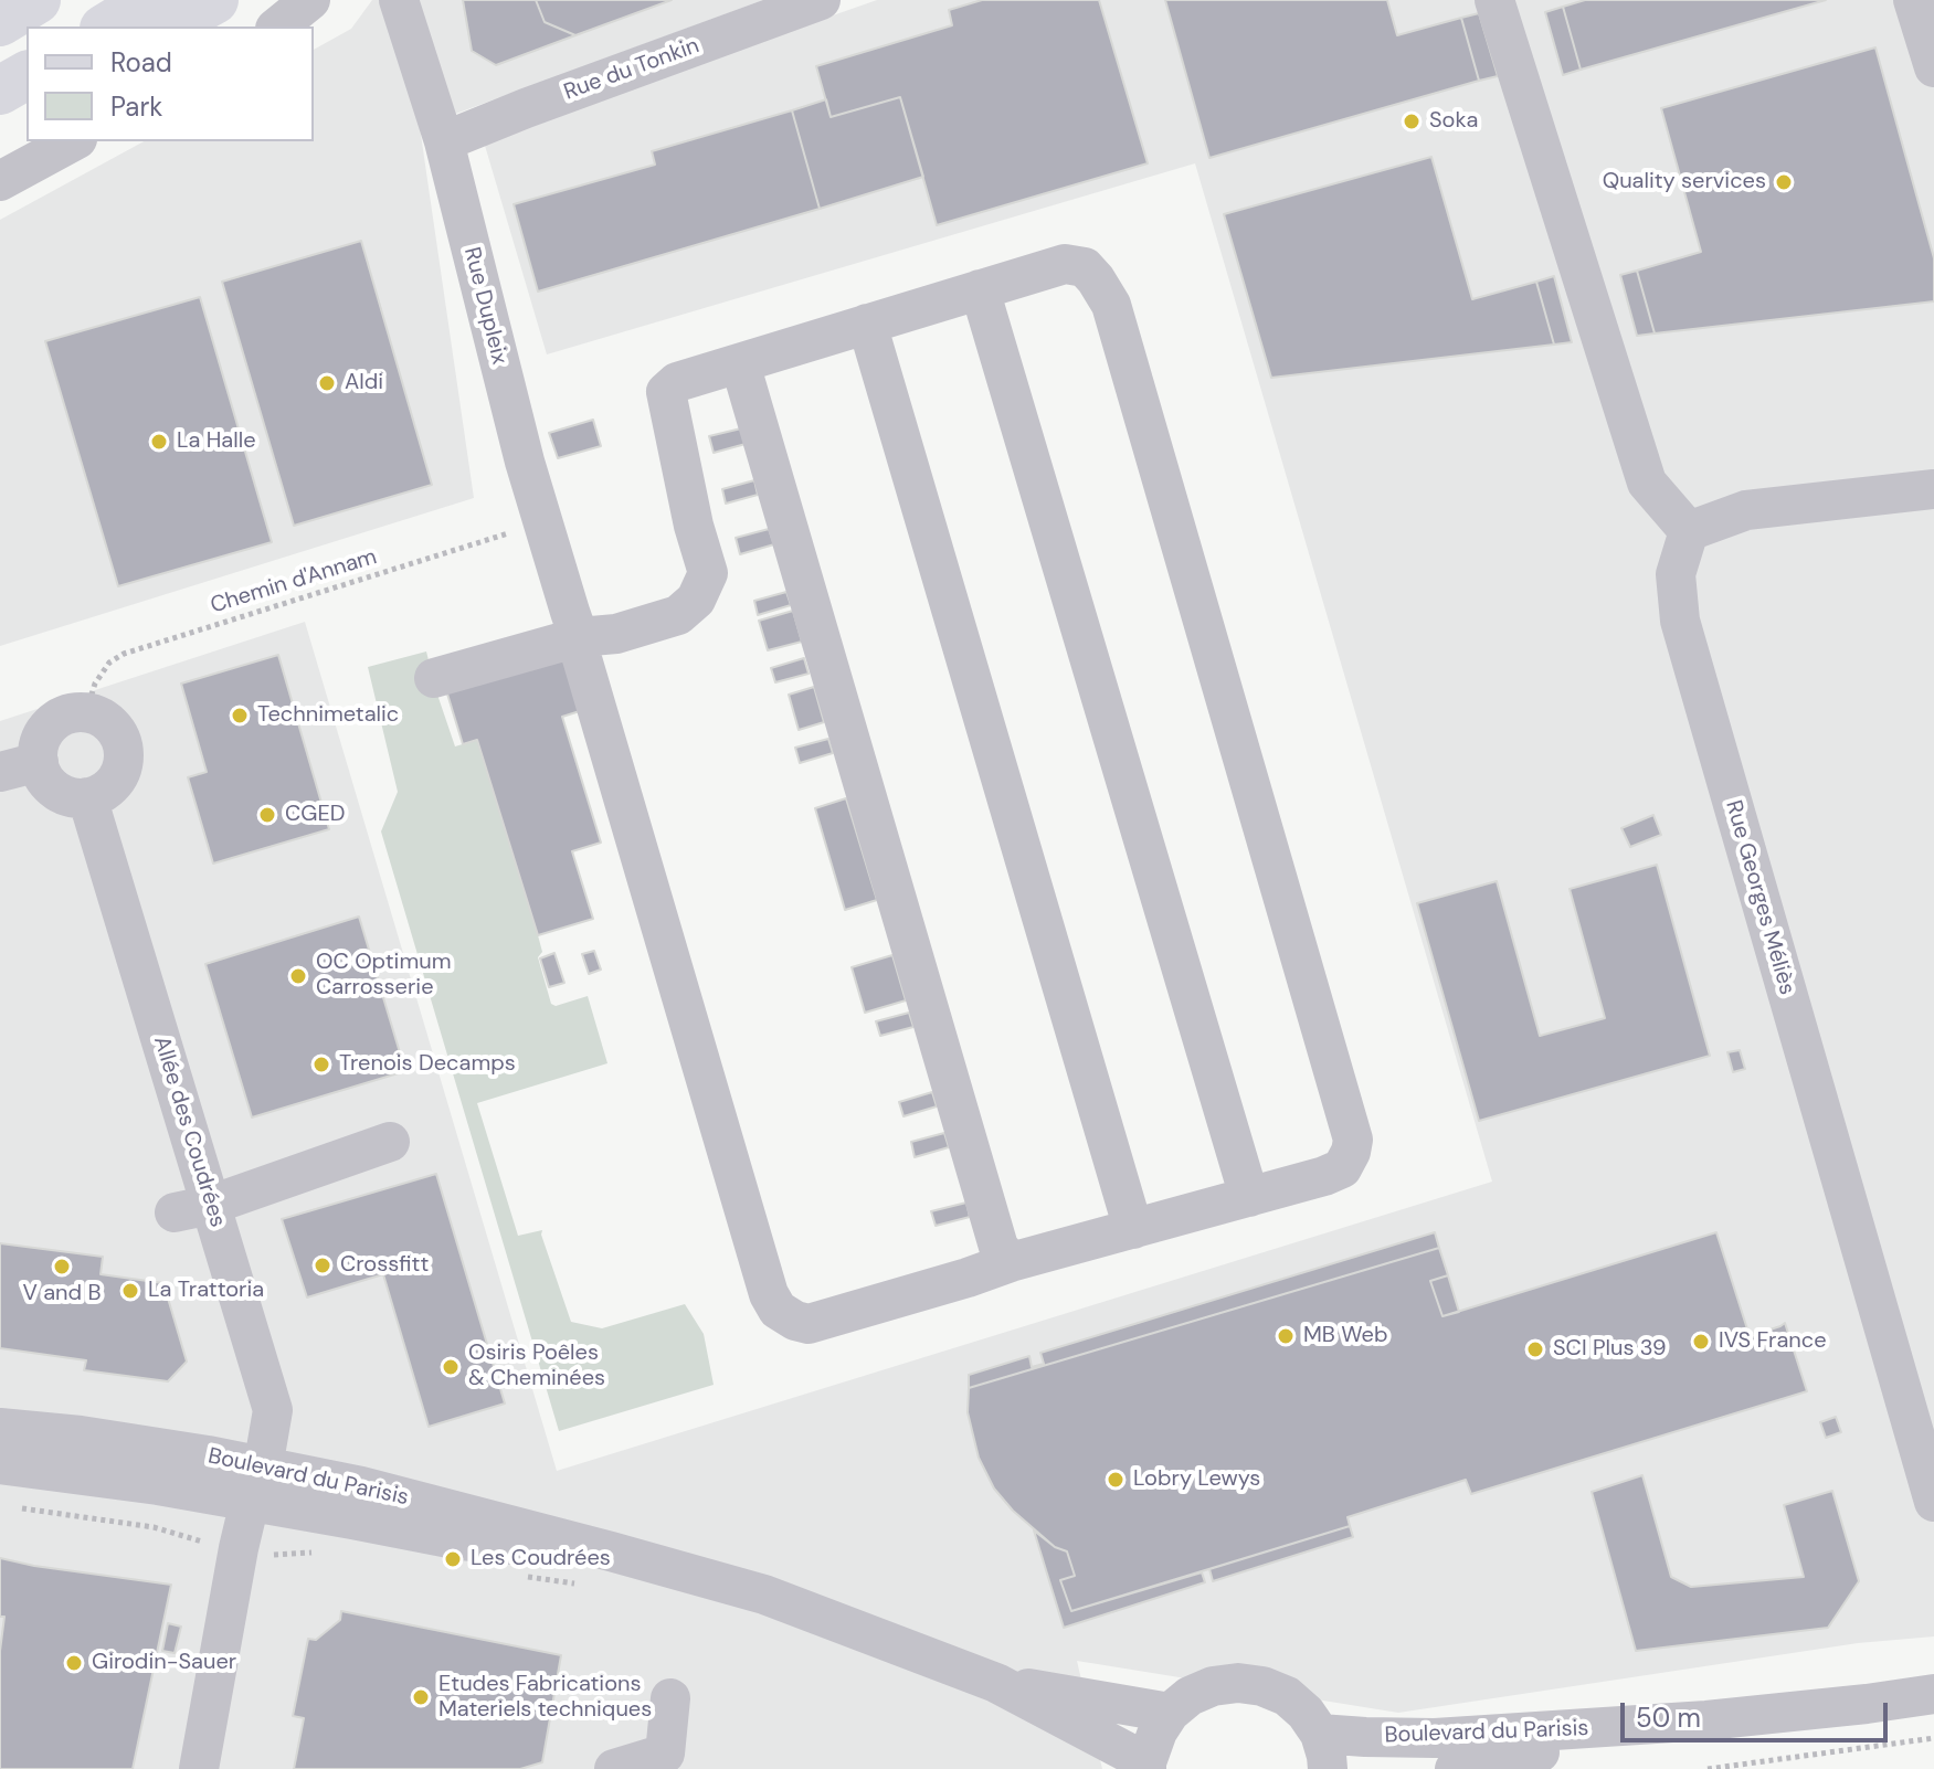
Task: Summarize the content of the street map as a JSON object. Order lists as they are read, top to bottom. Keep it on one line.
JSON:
{"streets":{"street":["Rue du Tonkin","Rue Dupleix","Rue Georges Méliès","Allée des Coudrées","Boulevard du Parisis"],"path":["Chemin d'Annam"]},"crossings":[["Rue du Tonkin","Rue Dupleix"],["Rue Dupleix","Chemin d'Annam"],["Chemin d'Annam","Allée des Coudrées"],["Allée des Coudrées","Boulevard du Parisis"]],"places":["Soka","Quality services","Aldi","La Halle","Technimetalic","CGED","OC Optimum Carrosserie","Trenois Decamps","Crossfitt","V and B","La Trattoria","MB Web","IVS France","SCI Plus 39","Osiris Poêles & Cheminées","Lobry Lewys","Les Coudrées","Girodin-Sauer","Etudes Fabrications Materiels techniques"],"legend":["Road","Park"],"scale_bar":"50 m"}
